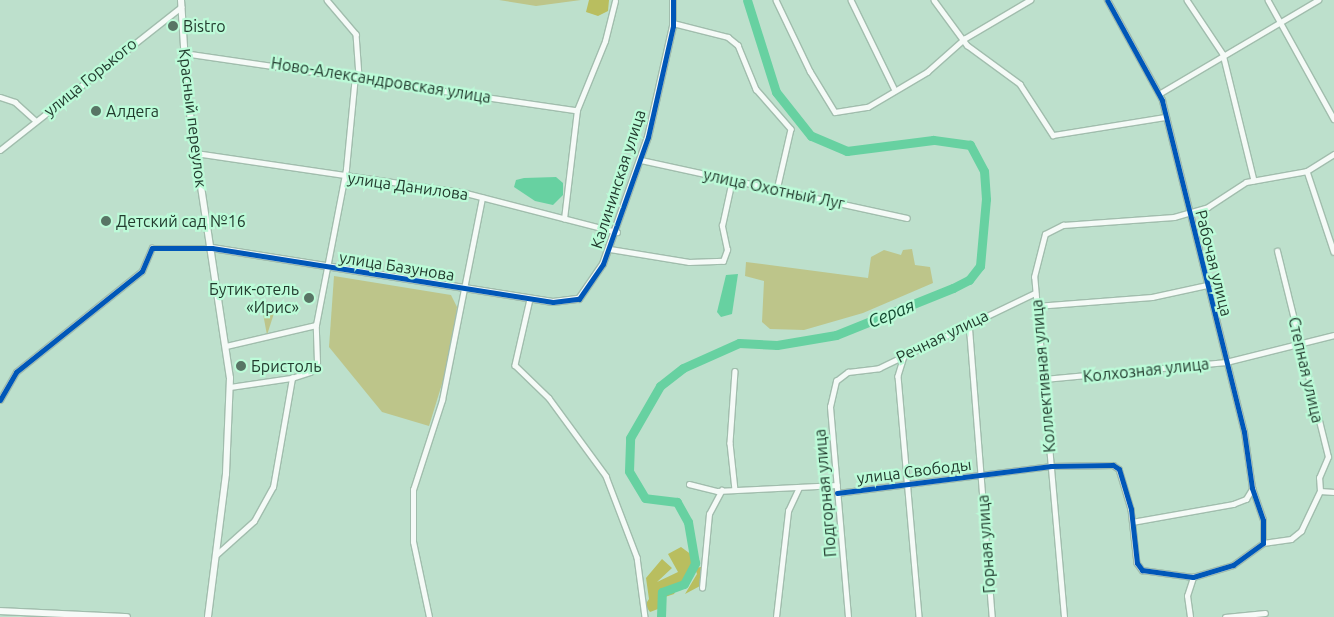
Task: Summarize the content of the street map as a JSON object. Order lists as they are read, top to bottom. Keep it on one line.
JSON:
{"streets":{"street":["улица Горького","Ново-Александровская улица","Красный переулок","Калининская улица","улица Данилова","улица Охотный Луг","Рабочая улица","улица Базунова","Речная улица","Колхозная улица","Степная улица","Коллективная улица","улица Свободы","Подгорная улица","Горная улица"]},"crossings":[["улица Горького","Красный переулок"],["Ново-Александровская улица","Красный переулок"],["Красный переулок","улица Данилова"],["Красный переулок","улица Базунова"],["Калининская улица","улица Данилова"],["Калининская улица","улица Охотный Луг"],["Калининская улица","улица Базунова"],["Рабочая улица","Колхозная улица"],["Рабочая улица","Степная улица"],["Рабочая улица","Коллективная улица"],["Речная улица","Коллективная улица"],["Речная улица","Подгорная улица"],["Речная улица","Горная улица"],["Колхозная улица","Степная улица"],["Колхозная улица","Коллективная улица"],["Коллективная улица","улица Свободы"],["улица Свободы","Подгорная улица"],["улица Свободы","Горная улица"]],"water":["Серая"],"places":["Bistro","Алдега","Детский сад №16","Бутик-отель «Ирис»","Бристоль"]}
